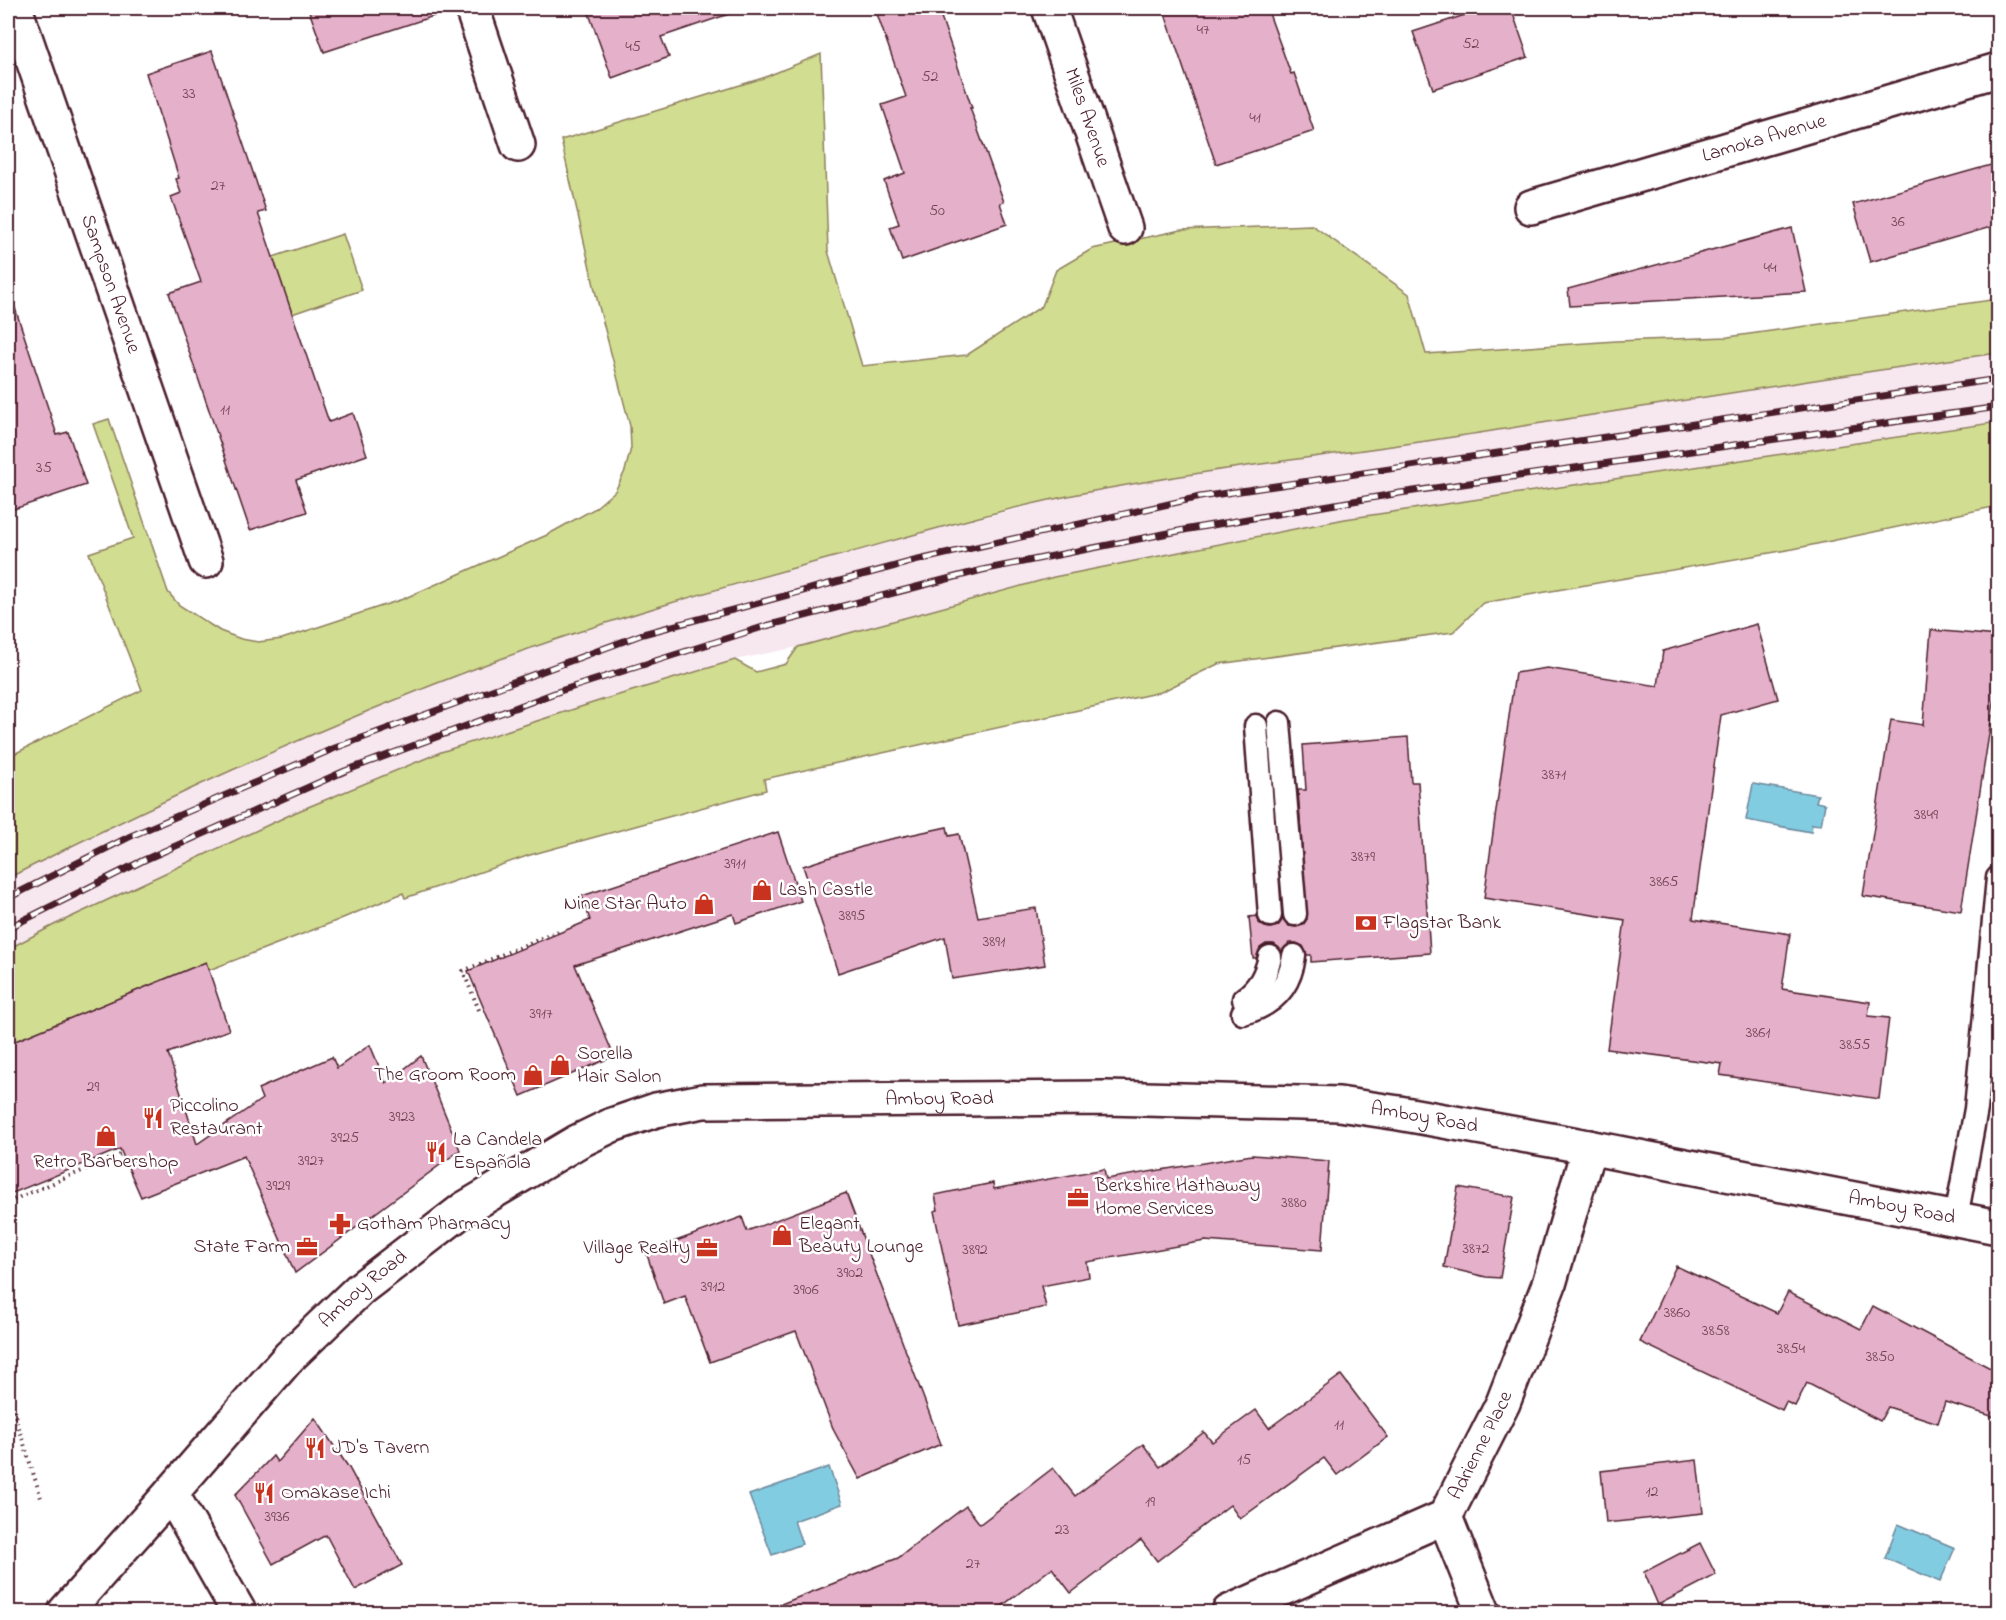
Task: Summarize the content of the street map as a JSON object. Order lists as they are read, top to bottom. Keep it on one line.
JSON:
{"streets":{"street":["Miles Avenue","Lamoka Avenue","Sampson Avenue","Amboy Road","Adrienne Place"]},"crossings":[["Amboy Road","Adrienne Place"]],"places":{"shop":["Lash Castle","Nine Star Auto","Sorella Hair Salon","The Groom Room","Retro Barbershop","Elegant Beauty Lounge"],"bank":["Flagstar Bank"],"restaurant":["Piccolino Restaurant","La Candela Española","JD's Tavern","Omakase Ichi"],"office":["Berkshire Hathaway Home Services","State Farm","Village Realty"],"pharmacy":["Gotham Pharmacy"]},"house_numbers":["47","52","45","52","33","41","27","50","36","44","11","35","3871","3849","3879","3911","3865","3895","3891","3917","3861","3855","29","3923","3925","3927","3929","3880","3872","3892","3902","3912","3906","3860","3858","3854","3850","11","15","12","19","3936","23","27"]}
